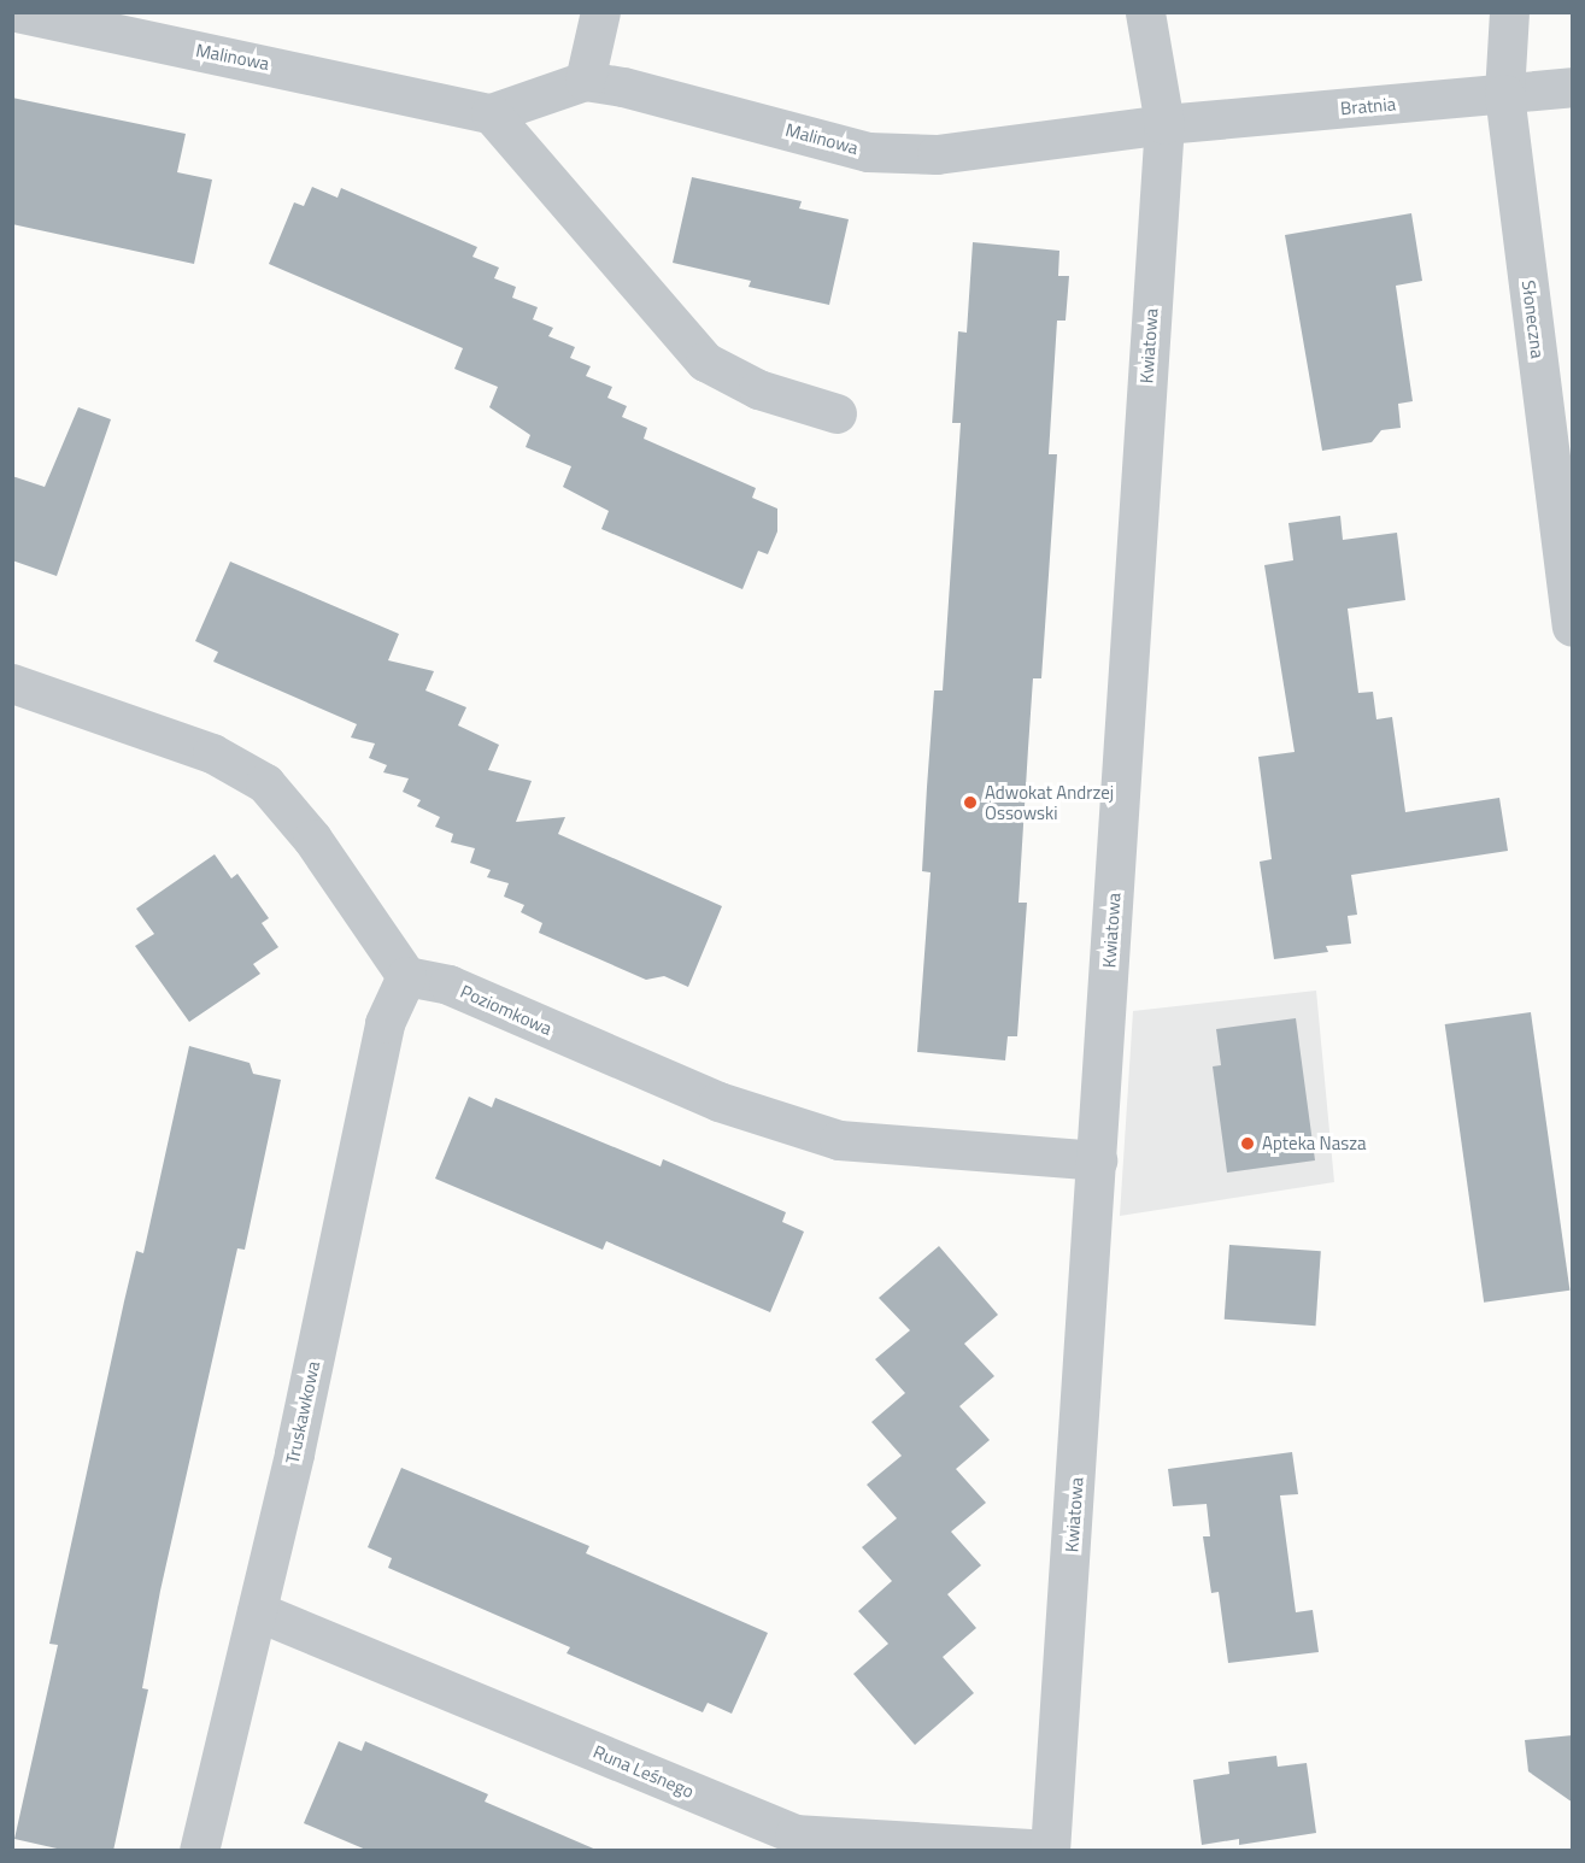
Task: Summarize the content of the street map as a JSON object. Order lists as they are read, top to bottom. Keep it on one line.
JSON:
{"streets":{"street":["Malinowa","Bratnia","Słoneczna","Kwiatowa","Poziomkowa","Truskawkowa","Runa Leśnego"]},"crossings":[["Malinowa","Bratnia"],["Malinowa","Kwiatowa"],["Bratnia","Słoneczna"],["Bratnia","Kwiatowa"],["Kwiatowa","Poziomkowa"],["Kwiatowa","Runa Leśnego"],["Poziomkowa","Truskawkowa"],["Truskawkowa","Runa Leśnego"]],"places":["Adwokat Andrzej Ossowski","Apteka Nasza"]}
